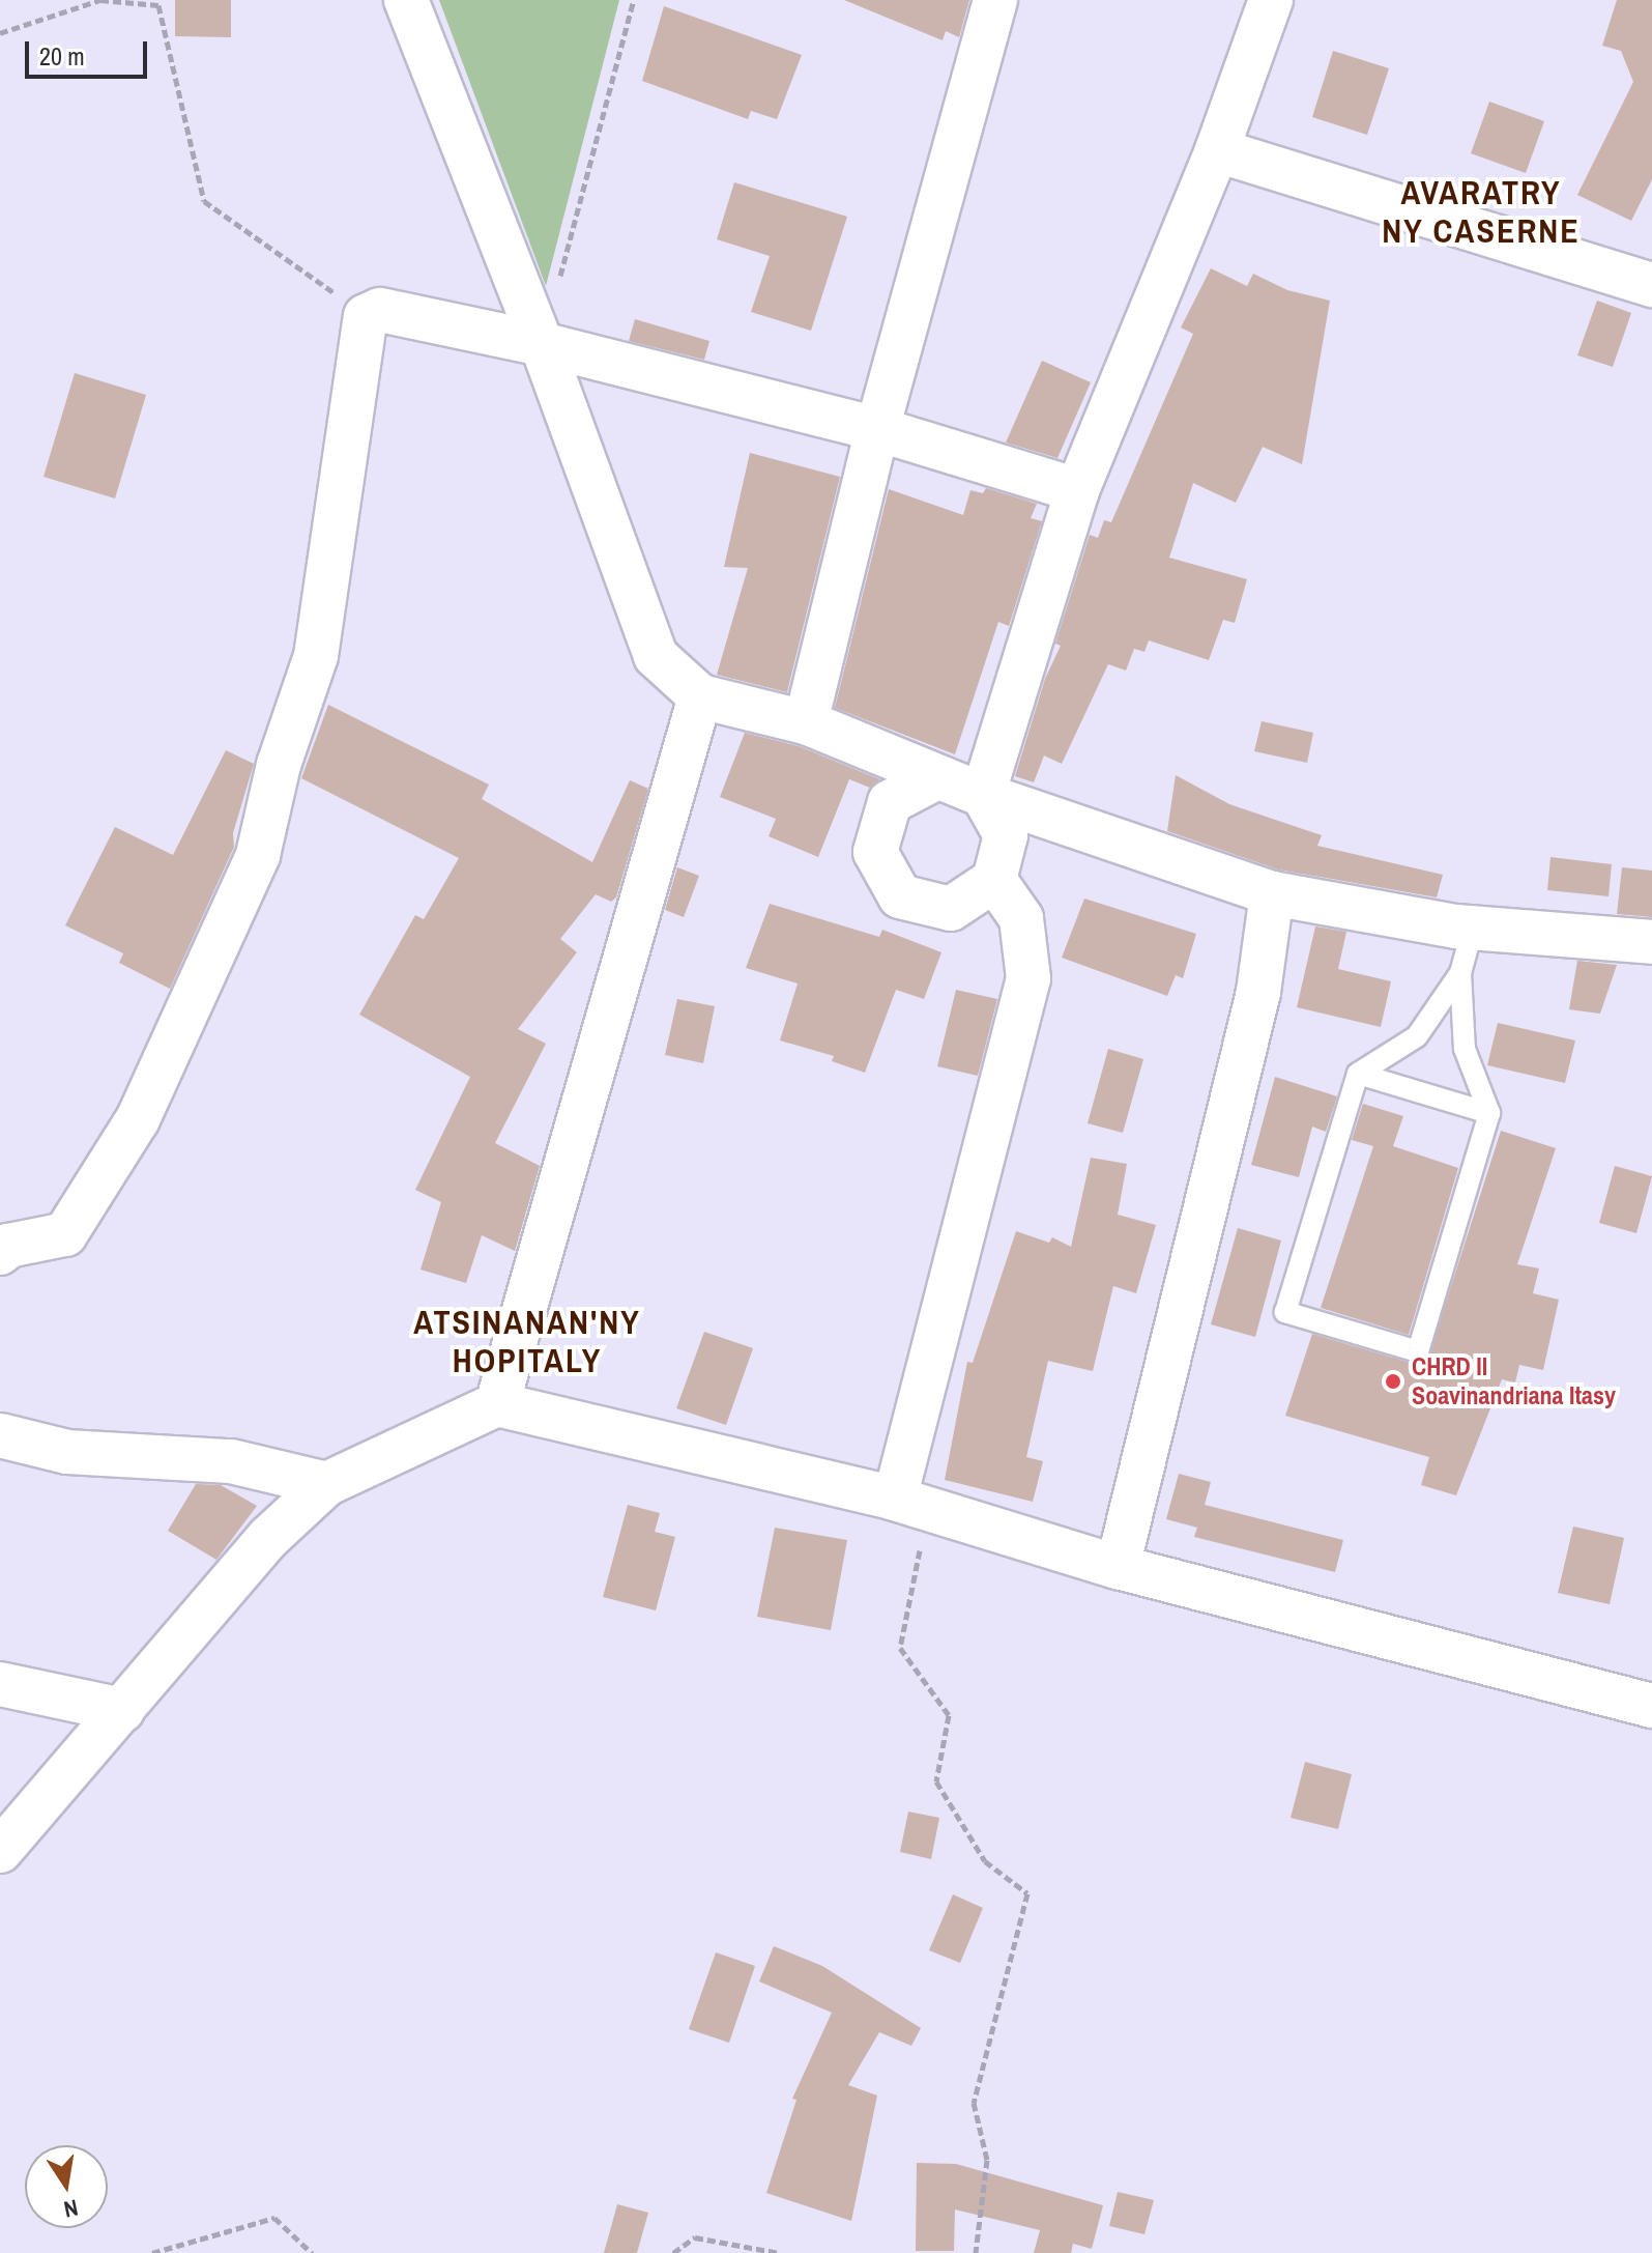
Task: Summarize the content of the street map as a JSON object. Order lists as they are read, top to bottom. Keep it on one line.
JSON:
{"districts":["AVARATRY NY CASERNE","ATSINANAN'NY HOPITALY"],"places":["CHRD II Soavinandriana Itasy"],"scale_bar":"20 m","north":"bottom"}
